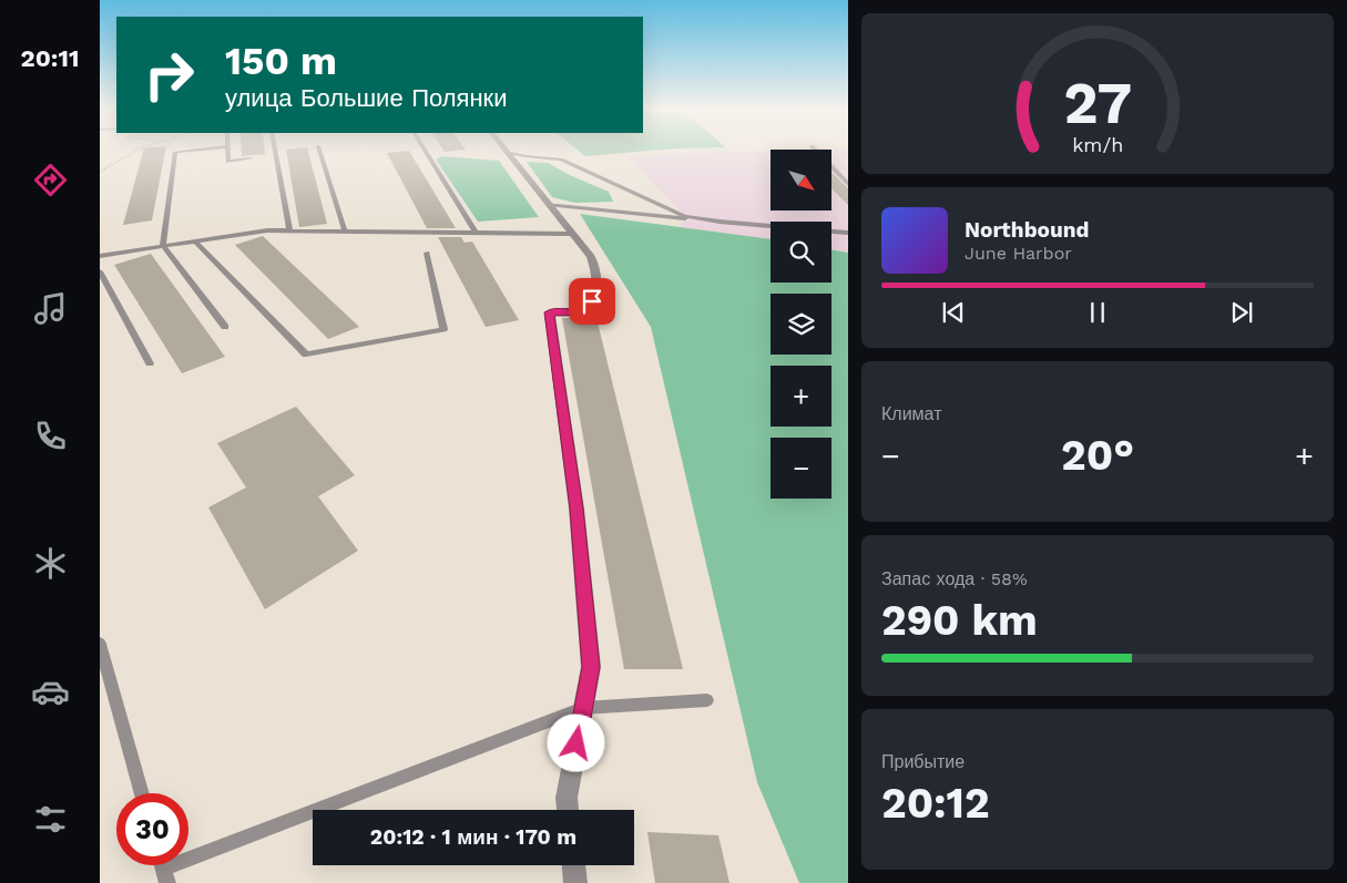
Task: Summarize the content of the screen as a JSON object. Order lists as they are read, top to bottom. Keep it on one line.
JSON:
{"north":"bottom right","page":{"tabs":"20:11","turn":["150 m","улица Большие Полянки"],"map_buttons":["+","−"],"song":["Northbound","June Harbor"],"tile":["Климат",["Запас хода · 58%","290 km"],["Прибытие","20:12"]],"heat":["−","20°","+"],"limit":"30","trip":"20:12 · 1 мин · 170 m","gauge":["27","km/h"]}}
